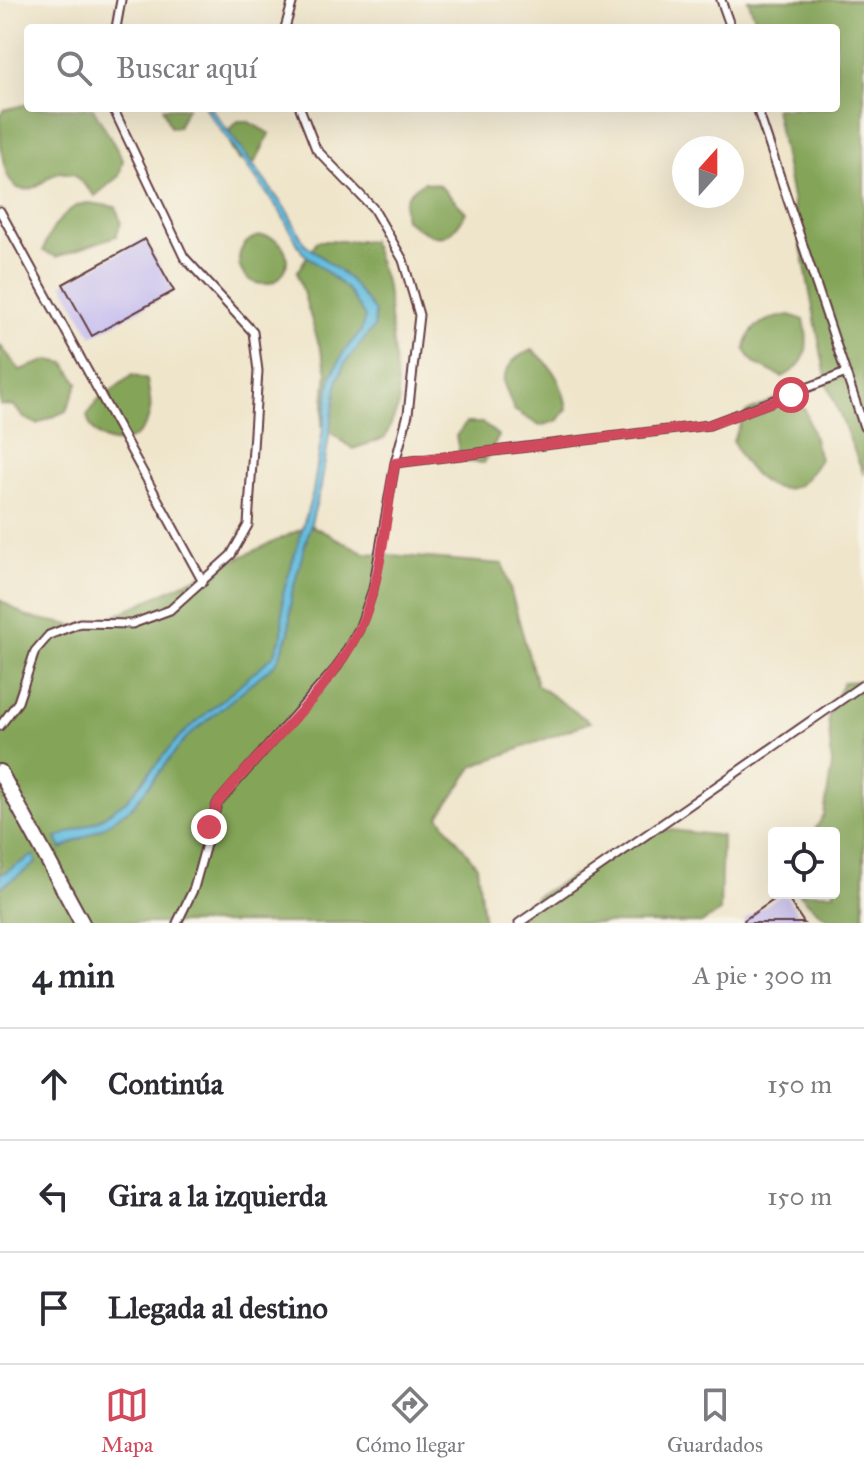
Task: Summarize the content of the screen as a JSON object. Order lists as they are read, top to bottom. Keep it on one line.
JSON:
{"north":"top","page":{"search":"Buscar aquí","heading":["4 min","A pie · 300 m"],"list":[["Continúa","150 m"],["Gira a la izquierda","150 m"],"Llegada al destino"],"nav":["Mapa","Cómo llegar","Guardados"]}}
